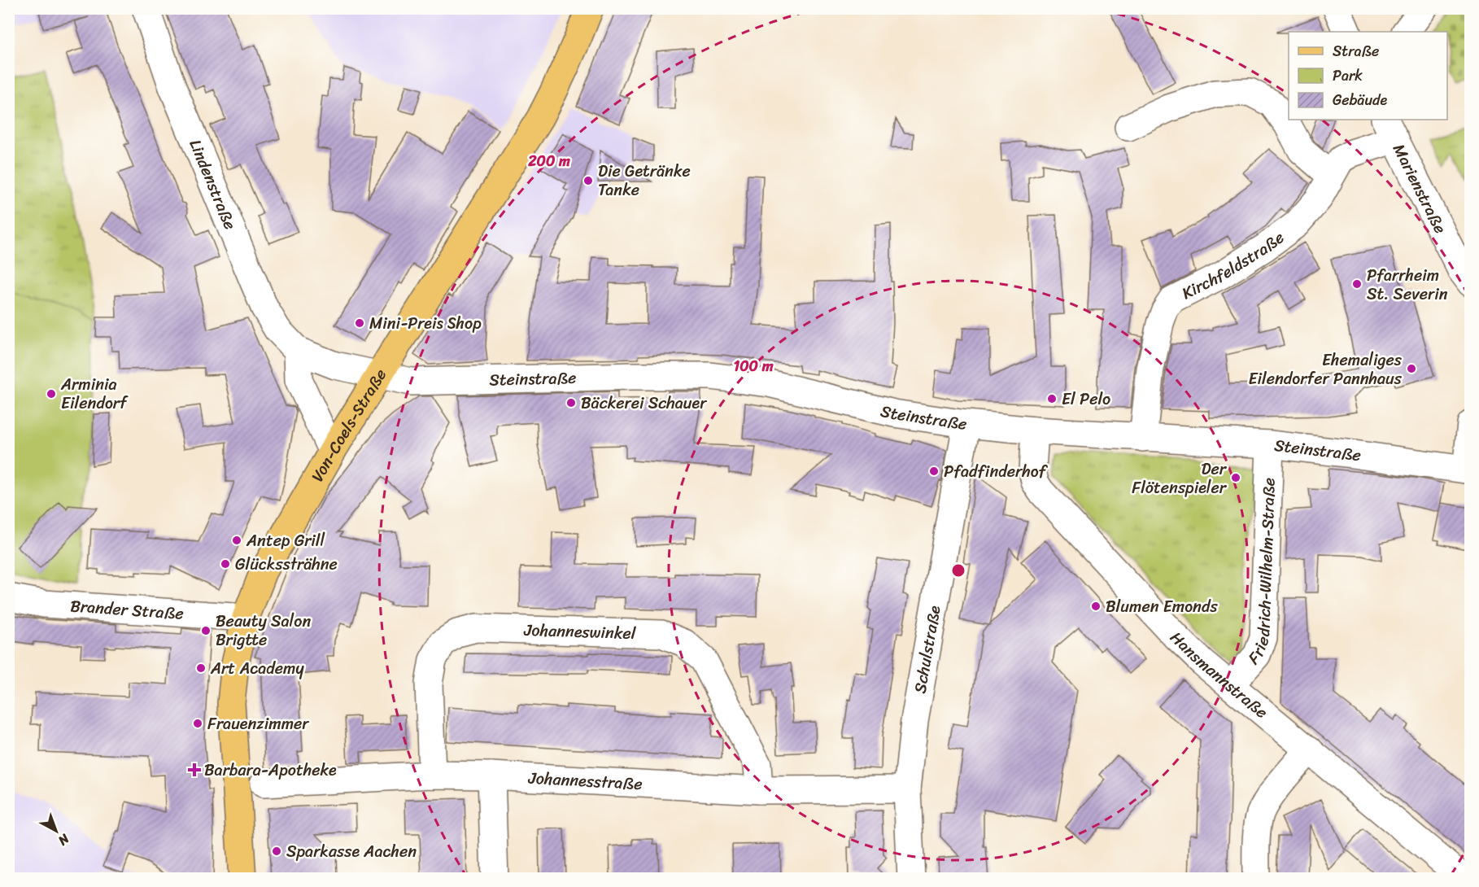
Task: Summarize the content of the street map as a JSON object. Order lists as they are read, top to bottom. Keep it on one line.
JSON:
{"streets":{"main road":["Von-Coels-Straße"],"street":["Lindenstraße","Marienstraße","Kirchfeldstraße","Steinstraße","Friedrich-Wilhelm-Straße","Brander Straße","Johanneswinkel","Schulstraße","Hansmannstraße","Johannesstraße"]},"crossings":[["Lindenstraße","Steinstraße"],["Lindenstraße","Von-Coels-Straße"],["Marienstraße","Kirchfeldstraße"],["Kirchfeldstraße","Steinstraße"],["Steinstraße","Von-Coels-Straße"],["Steinstraße","Friedrich-Wilhelm-Straße"],["Steinstraße","Schulstraße"],["Steinstraße","Hansmannstraße"],["Von-Coels-Straße","Brander Straße"],["Friedrich-Wilhelm-Straße","Hansmannstraße"],["Johanneswinkel","Johannesstraße"],["Schulstraße","Johannesstraße"]],"places":{"other":["Die Getränke Tanke","Pfarrheim St. Severin","Mini-Preis Shop","Ehemaliges Eilendorfer Pannhaus","Arminia Eilendorf","El Pelo","Bäckerei Schauer","Pfadfinderhof","Der Flötenspieler","Antep Grill","Glückssträhne","Blumen Emonds","Beauty Salon Brigtte","Art Academy","Frauenzimmer","Sparkasse Aachen"],"health":["Barbara-Apotheke"]},"legend":["Straße","Park","Gebäude"],"north":"bottom right","rings":["200 m","100 m"]}
